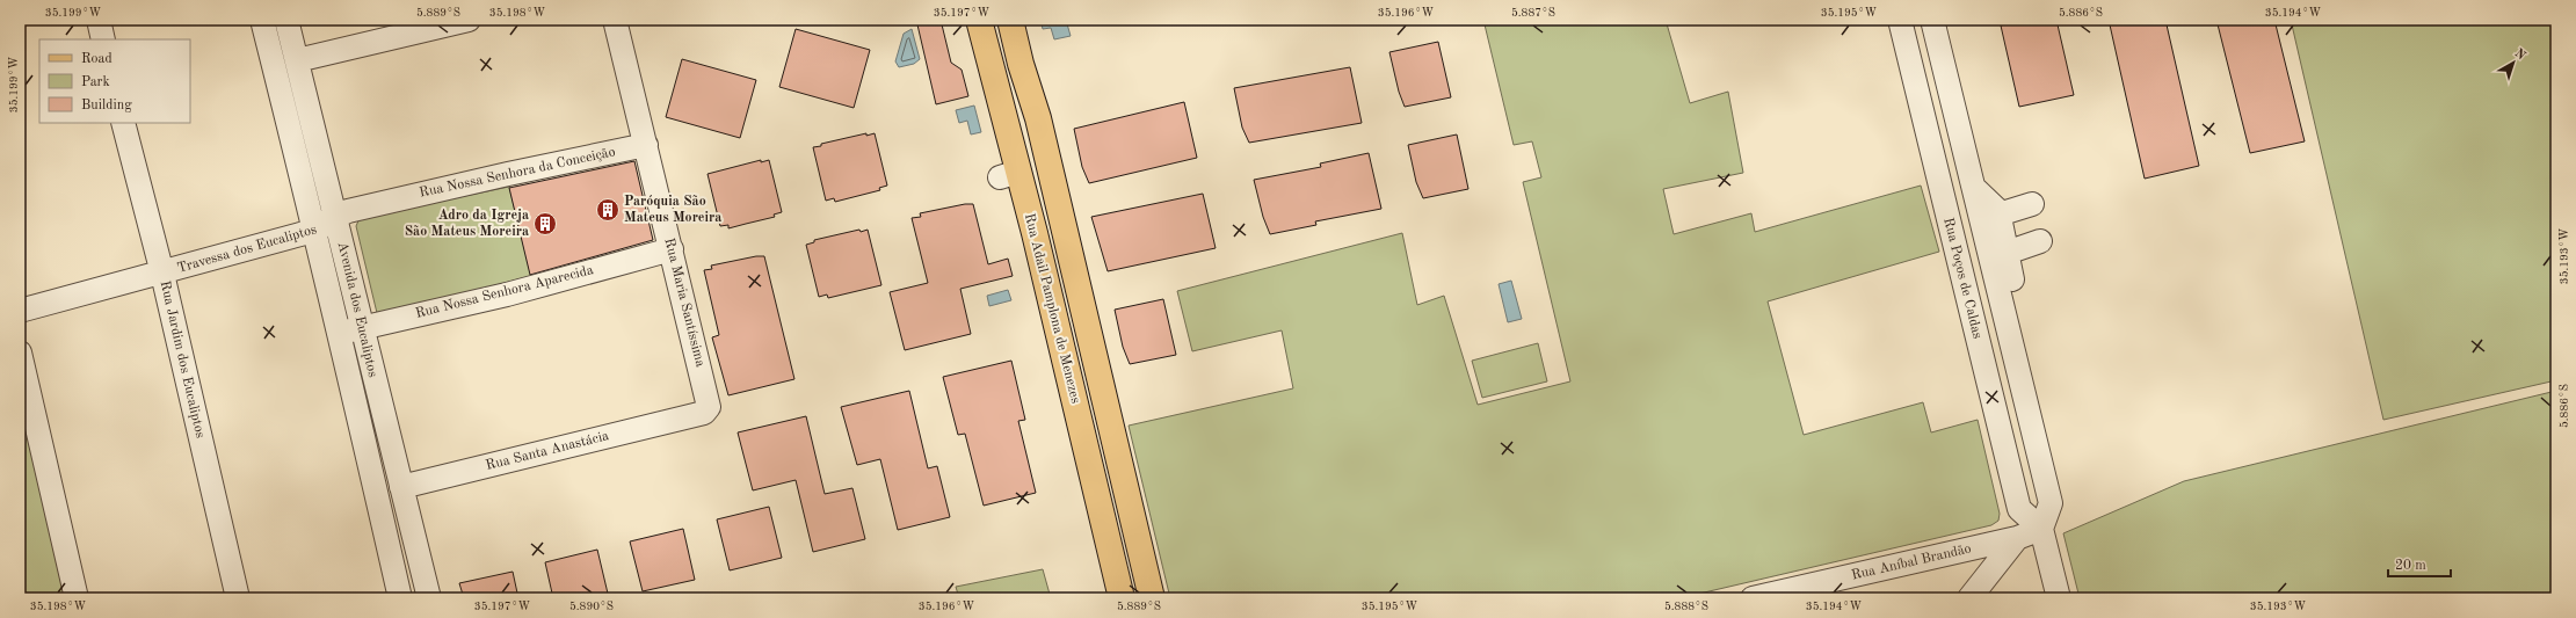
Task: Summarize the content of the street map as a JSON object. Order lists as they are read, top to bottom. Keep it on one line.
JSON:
{"streets":{"main road":["Rua Adail Pamplona de Menezes"],"street":["Rua Nossa Senhora da Conceição","Travessa dos Eucaliptos","Rua Poços de Caldas","Rua Nossa Senhora Aparecida","Rua Maria Santíssima","Avenida dos Eucaliptos","Rua Jardim dos Eucaliptos","Rua Santa Anastácia","Rua Aníbal Brandão"]},"crossings":[["Rua Nossa Senhora da Conceição","Travessa dos Eucaliptos"],["Rua Nossa Senhora da Conceição","Rua Maria Santíssima"],["Rua Nossa Senhora da Conceição","Avenida dos Eucaliptos"],["Travessa dos Eucaliptos","Avenida dos Eucaliptos"],["Travessa dos Eucaliptos","Rua Jardim dos Eucaliptos"],["Rua Poços de Caldas","Rua Aníbal Brandão"],["Rua Nossa Senhora Aparecida","Rua Maria Santíssima"],["Rua Nossa Senhora Aparecida","Avenida dos Eucaliptos"],["Rua Maria Santíssima","Rua Santa Anastácia"],["Avenida dos Eucaliptos","Rua Santa Anastácia"]],"places":{"building":["Paróquia São Mateus Moreira","Adro da Igreja São Mateus Moreira"]},"legend":["Road","Park","Building"],"scale_bar":"20 m","north":"top right","coordinates":["35.199°W","5.889°S","35.198°W","35.197°W","35.196°W","5.887°S","35.195°W","5.886°S","35.194°W","35.193°W","5.890°S","5.888°S"]}
